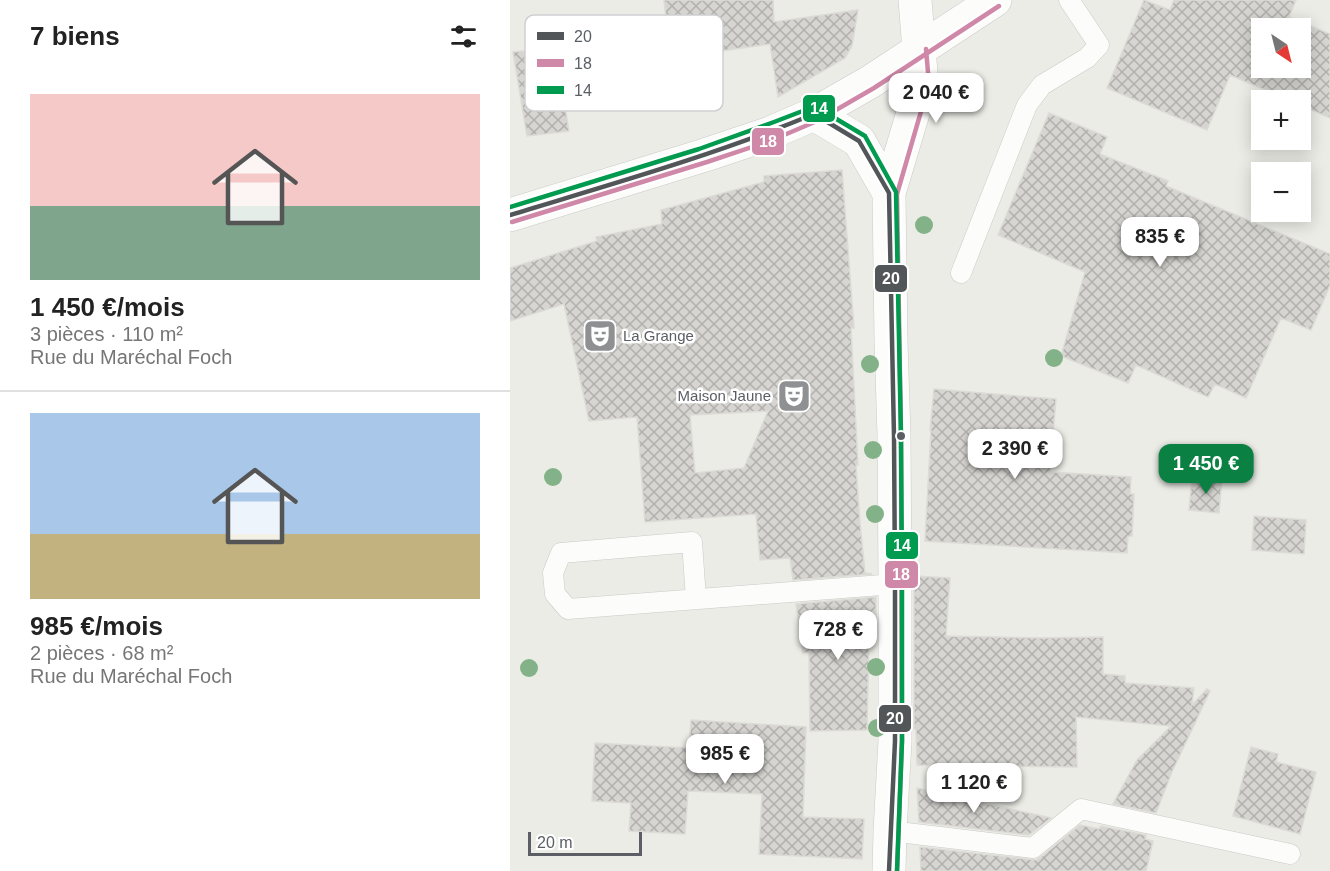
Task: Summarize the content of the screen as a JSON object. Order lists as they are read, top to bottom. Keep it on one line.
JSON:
{"places":{"theatre":["La Grange","Maison Jaune"]},"lines":["transit line 18","transit line 14","transit line 20"],"legend":["20","18","14"],"scale_bar":"20 m","north":"bottom right","page":{"heading":"7 biens","map_buttons":["+","−"],"list":[{"name":"1 450 €/mois","note":"3 pièces · 110 m² · Rue du Maréchal Foch"},{"name":"985 €/mois","note":"2 pièces · 68 m² · Rue du Maréchal Foch"}],"price":["2 040 €","835 €","2 390 €","1 450 €","728 €","985 €","1 120 €"],"scale":"20 m"}}
